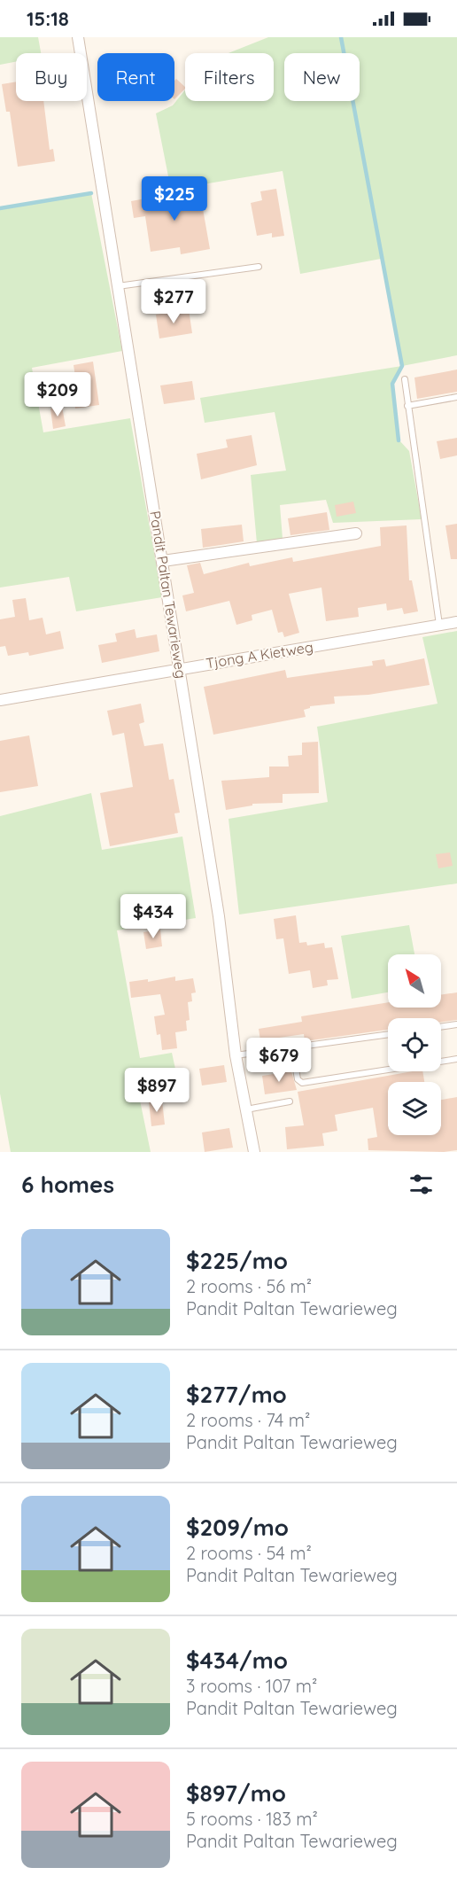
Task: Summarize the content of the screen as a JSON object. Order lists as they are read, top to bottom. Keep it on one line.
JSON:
{"streets":{"street":["Pandit Paltan Tewarieweg","Tjong A Kietweg"]},"crossings":[["Pandit Paltan Tewarieweg","Tjong A Kietweg"]],"north":"top left","page":{"status":"15:18","chip":["Buy","Rent","Filters","New"],"price":["$225","$277","$209","$434","$679","$897"],"heading":"6 homes","list":[{"name":"$225/mo","note":"2 rooms · 56 m² · Pandit Paltan Tewarieweg"},{"name":"$277/mo","note":"2 rooms · 74 m² · Pandit Paltan Tewarieweg"},{"name":"$209/mo","note":"2 rooms · 54 m² · Pandit Paltan Tewarieweg"},{"name":"$434/mo","note":"3 rooms · 107 m² · Pandit Paltan Tewarieweg"},{"name":"$897/mo","note":"5 rooms · 183 m² · Pandit Paltan Tewarieweg"}]}}
